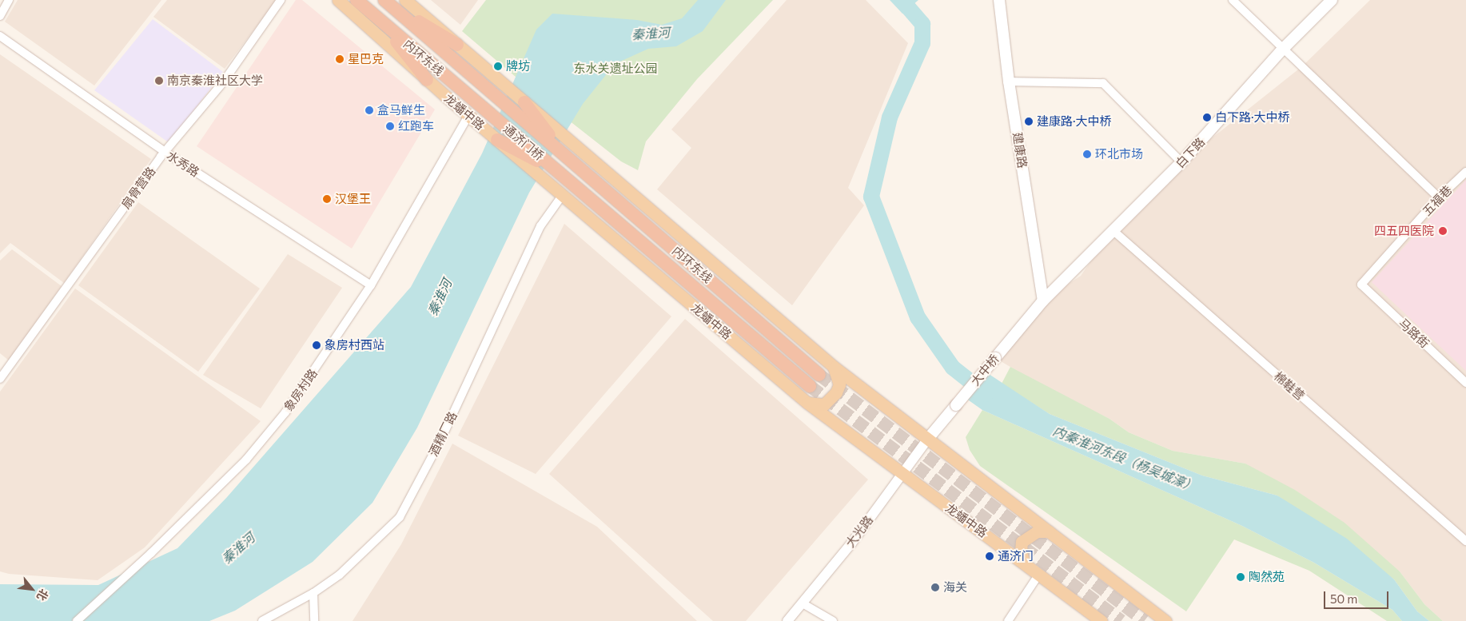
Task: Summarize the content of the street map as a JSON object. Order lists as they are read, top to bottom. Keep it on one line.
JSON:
{"streets":{"highway":["内环东线","通济门桥"],"main road":["龙蟠中路","建康路","白下路","大中桥"],"street":["水秀路","扇骨营路","五福巷","马路街","棉鞋营","象房村路","酒精厂路","大光路"]},"crossings":[["内环东线","通济门桥"],["龙蟠中路","象房村路"],["龙蟠中路","酒精厂路"],["龙蟠中路","大光路"],["建康路","白下路"],["建康路","大中桥"],["白下路","大中桥"],["白下路","棉鞋营"],["水秀路","扇骨营路"],["水秀路","象房村路"],["五福巷","马路街"],["大中桥","大光路"]],"water":["秦淮河","内秦淮河东段（杨吴城濠）"],"parks":["东水关遗址公园"],"places":["星巴克","牌坊","南京秦淮社区大学","盒马鲜生","白下路·大中桥","建康路·大中桥","红跑车","环北市场","汉堡王","四五四医院","象房村西站","通济门","陶然苑","海关"],"scale_bar":"50 m","north":"bottom right"}
